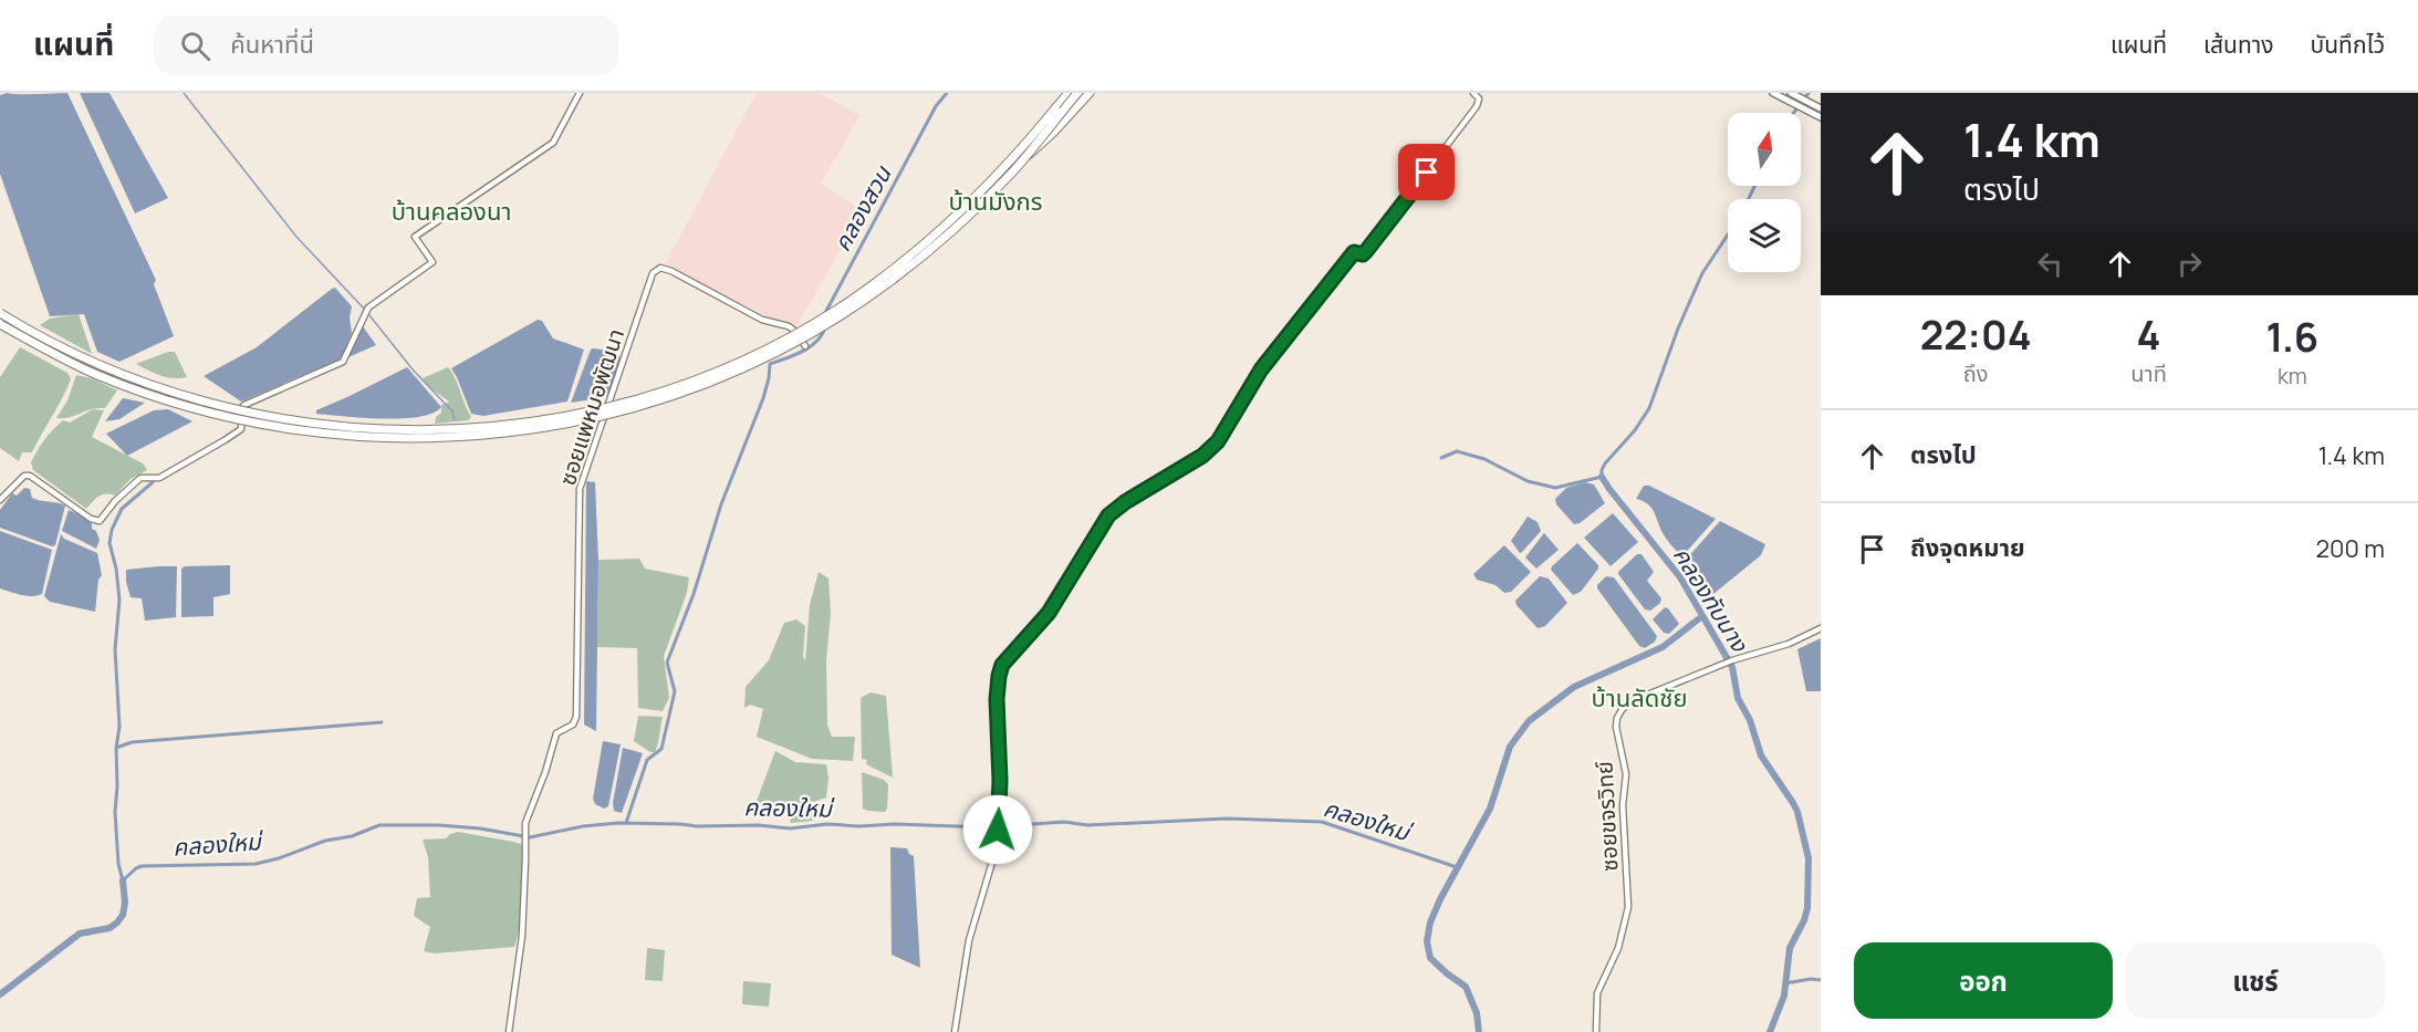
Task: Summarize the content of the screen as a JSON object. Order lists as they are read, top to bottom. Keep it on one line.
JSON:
{"streets":{"street":["ซอยแพหมอพัฒนา","ซอยขจรวิทย์"]},"districts":["บ้านมังกร","บ้านคลองนา","บ้านลัดชัย"],"water":["คลองสวน","คลองทับนาง","คลองใหม่"],"north":"top","page":{"header":"แผนที่","search":"ค้นหาที่นี่","nav":["แผนที่","เส้นทาง","บันทึกไว้"],"turn":["1.4 km","ตรงไป"],"eta":["22:04","ถึง","4","นาที","1.6","km"],"list":[{"name":"ตรงไป","value":"1.4 km"},{"name":"ถึงจุดหมาย","value":"200 m"}],"buttons":["ออก","แชร์"]}}
